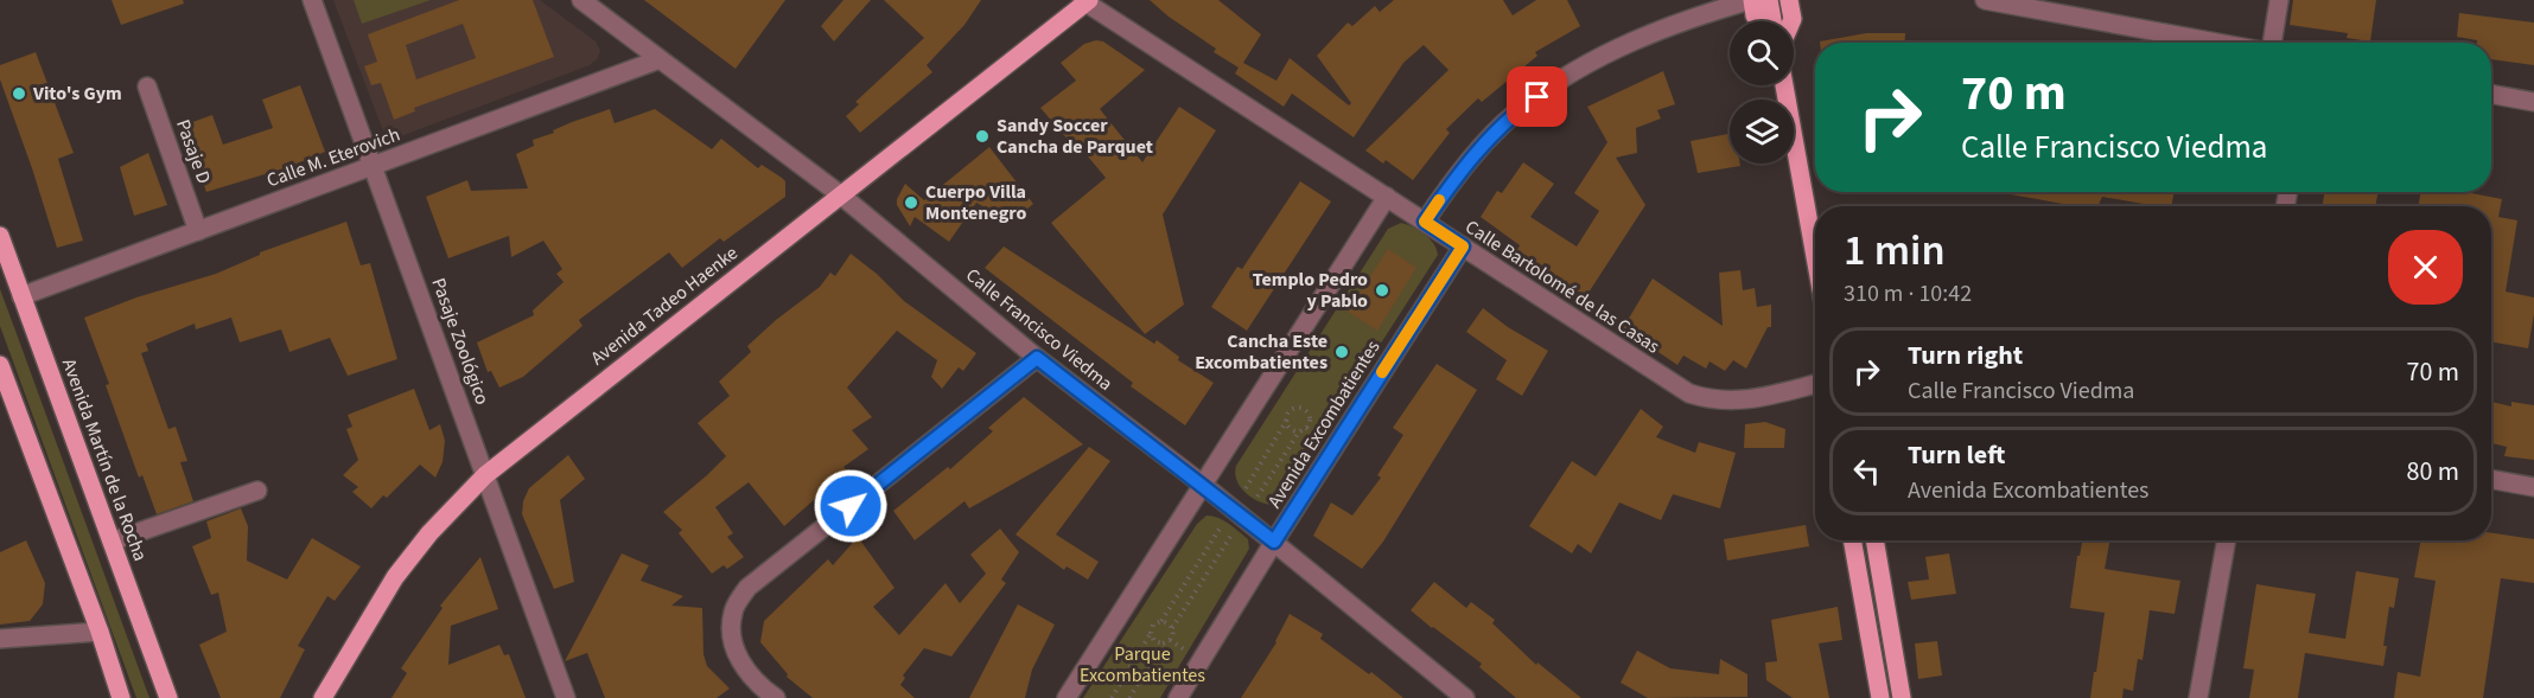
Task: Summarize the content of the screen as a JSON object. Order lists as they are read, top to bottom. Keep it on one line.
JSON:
{"streets":{"main road":["Avenida Tadeo Haenke","Avenida Martín de la Rocha"],"street":["Pasaje D","Calle M. Eterovich","Calle Bartolomé de las Casas","Calle Francisco Viedma","Pasaje Zoológico","Avenida Excombatientes"]},"crossings":[["Pasaje D","Calle M. Eterovich"],["Calle M. Eterovich","Calle Francisco Viedma"],["Calle M. Eterovich","Pasaje Zoológico"],["Calle M. Eterovich","Avenida Martín de la Rocha"],["Calle Bartolomé de las Casas","Avenida Tadeo Haenke"],["Calle Bartolomé de las Casas","Avenida Excombatientes"],["Avenida Tadeo Haenke","Calle Francisco Viedma"],["Avenida Tadeo Haenke","Pasaje Zoológico"],["Calle Francisco Viedma","Avenida Excombatientes"]],"parks":["Parque Excombatientes"],"places":["Vito's Gym","Sandy Soccer Cancha de Parquet","Cuerpo Villa Montenegro","Templo Pedro y Pablo","Cancha Este Excombatientes"],"page":{"turn":["70 m","Calle Francisco Viedma"],"heading":["1 min","310 m · 10:42"],"list":[{"name":"Turn right","note":"Calle Francisco Viedma","value":"70 m"},{"name":"Turn left","note":"Avenida Excombatientes","value":"80 m"}]}}
